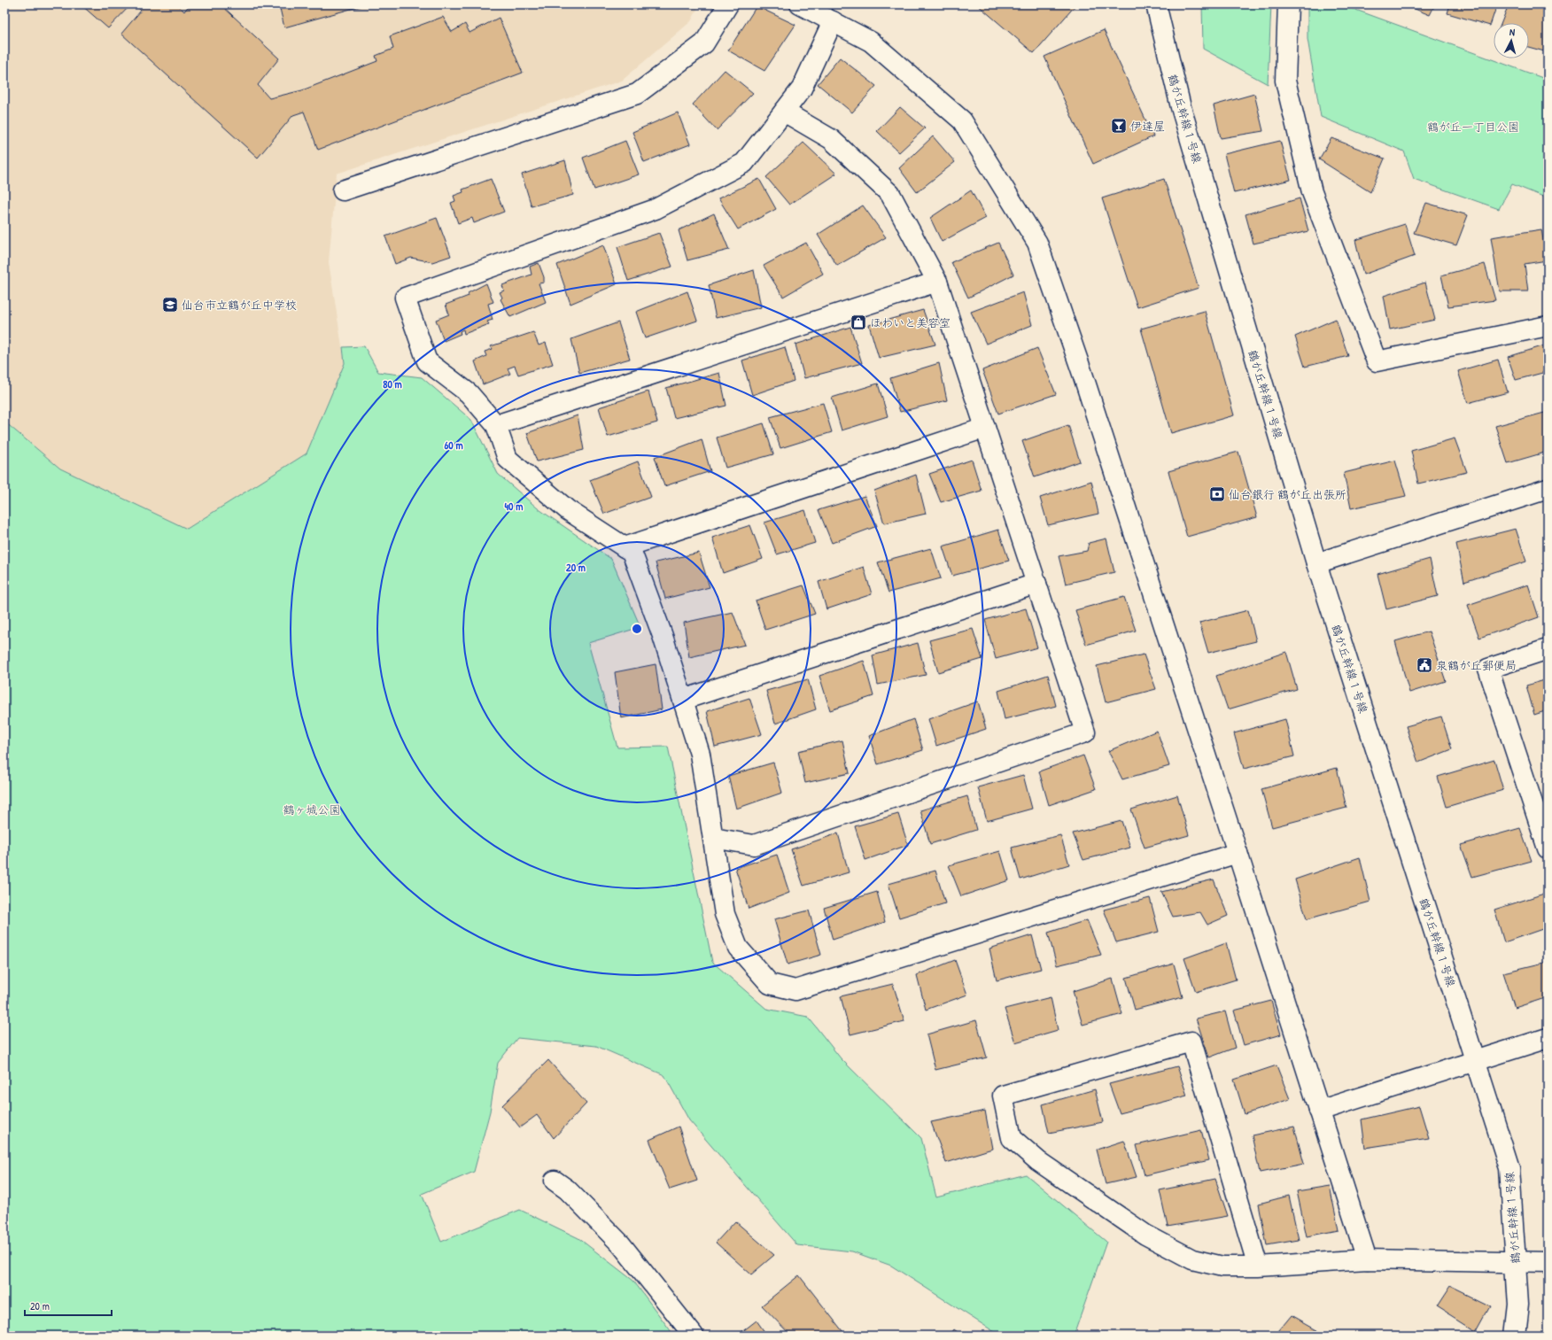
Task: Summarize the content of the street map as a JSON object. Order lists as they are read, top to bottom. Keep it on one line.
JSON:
{"streets":{"street":["鶴が丘幹線１号線"]},"parks":["鶴が丘一丁目公園","鶴ヶ城公園"],"places":{"bar":["伊達屋"],"school or university":["仙台市立鶴が丘中学校"],"shop":["ほわいと美容室"],"bank":["仙台銀行 鶴が丘出張所"],"public building":["泉鶴が丘郵便局"]},"scale_bar":"20 m","north":"top","rings":["80 m","60 m","40 m","20 m"]}
